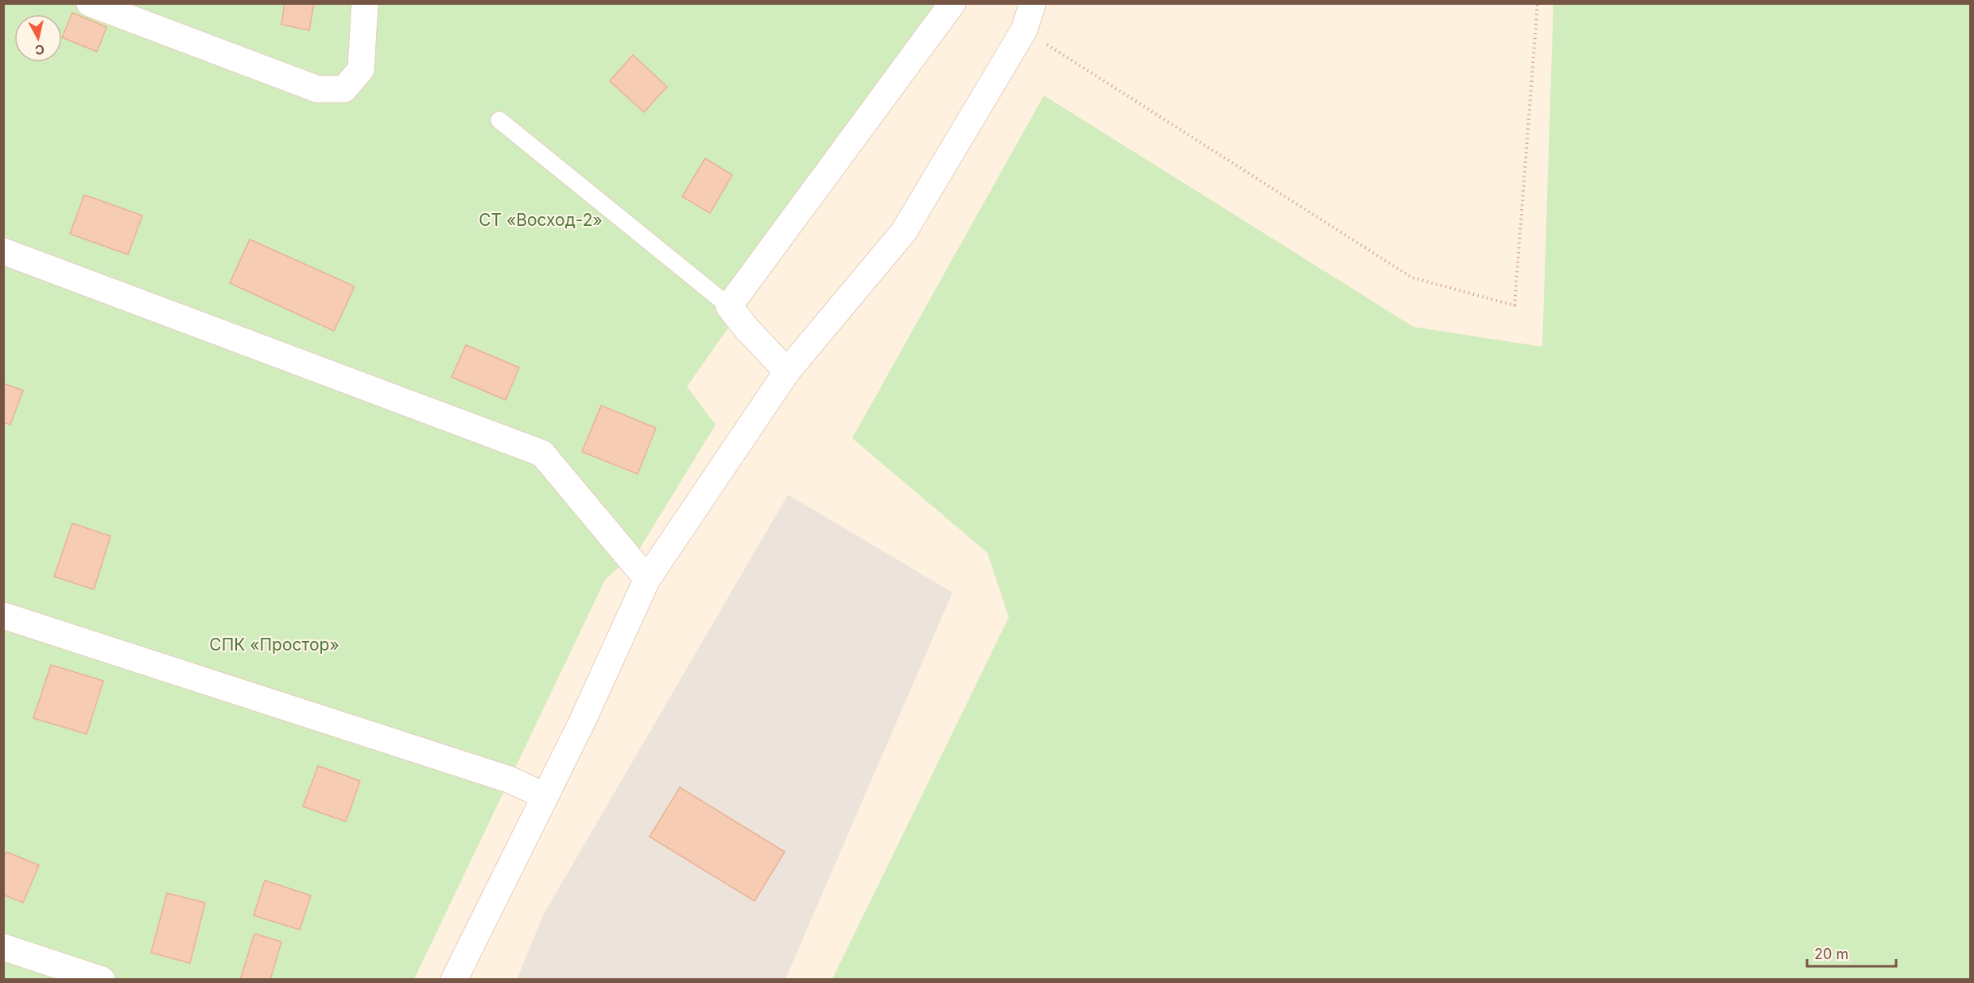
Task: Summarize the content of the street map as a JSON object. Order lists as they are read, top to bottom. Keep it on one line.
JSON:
{"parks":["СТ «Восход-2»","СПК «Простор»"],"scale_bar":"20 m","north":"bottom"}
